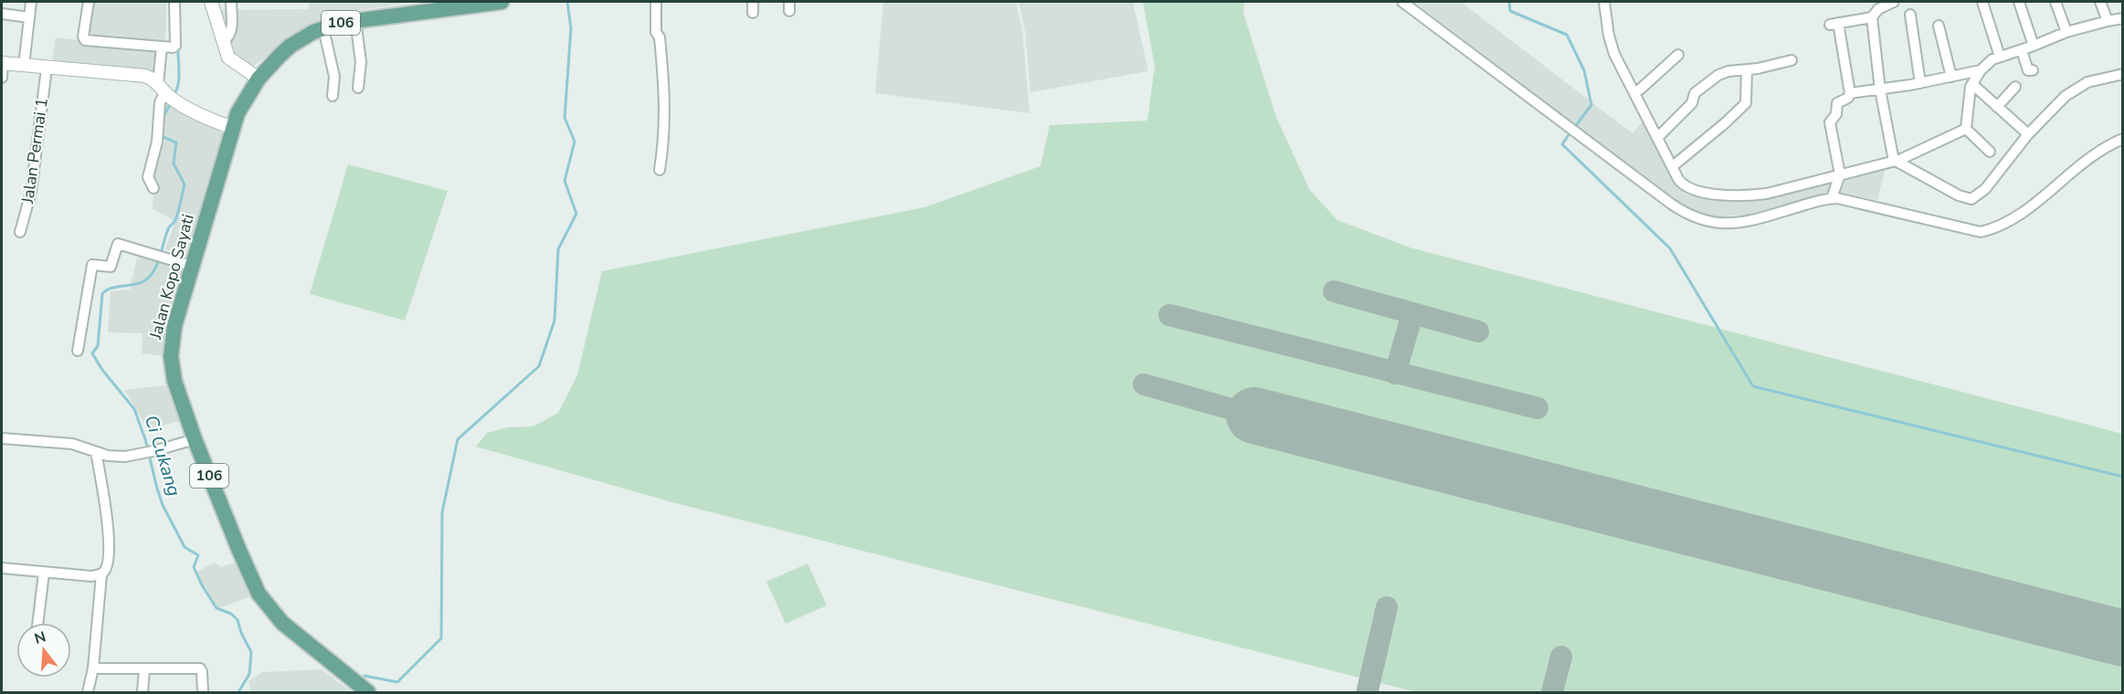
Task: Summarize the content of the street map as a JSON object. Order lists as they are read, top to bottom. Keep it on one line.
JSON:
{"streets":{"main road":["106","Jalan Kopo Sayati"],"street":["Jalan Permai 1"]},"water":["Ci Cukang"],"north":"top"}
